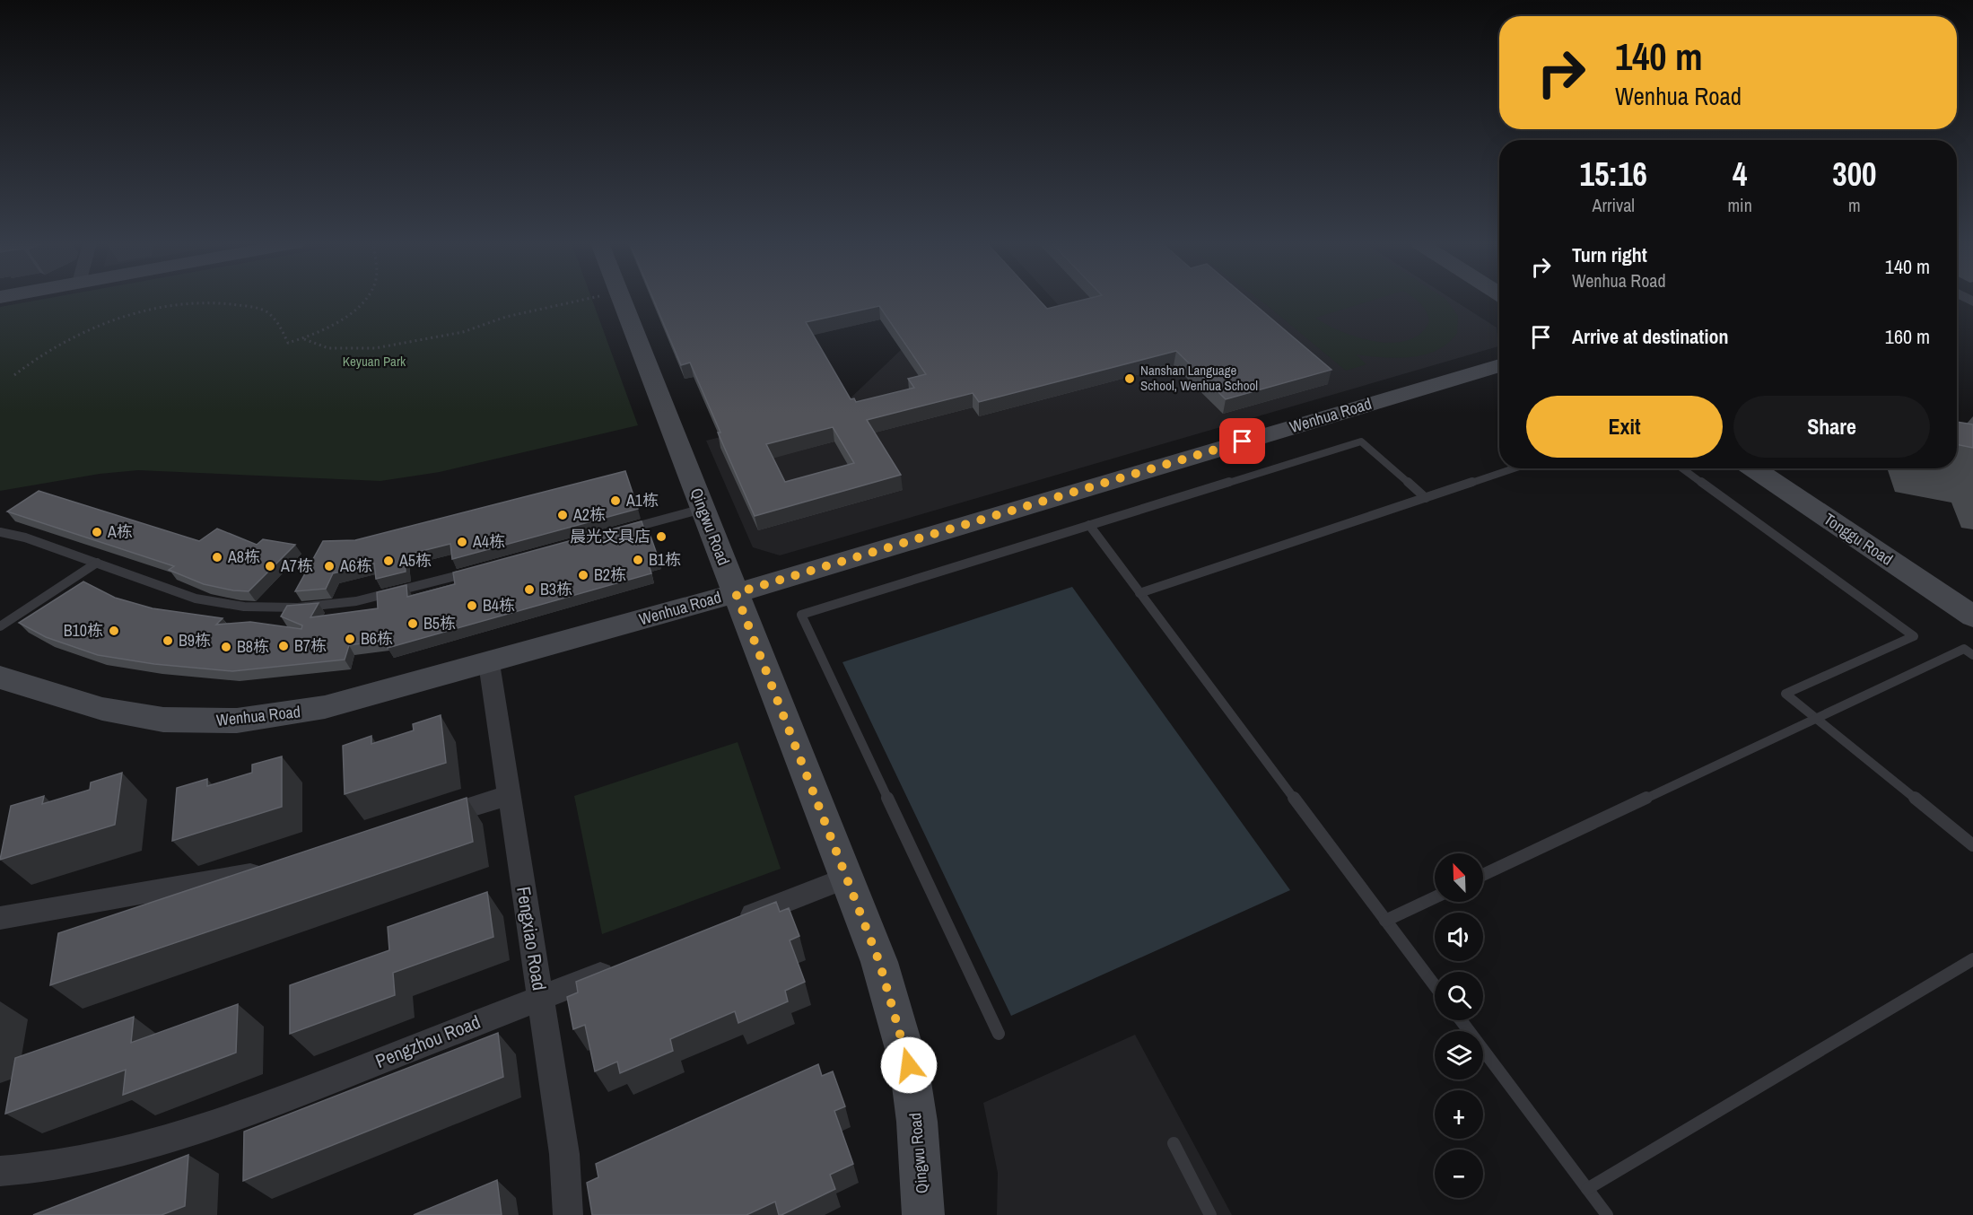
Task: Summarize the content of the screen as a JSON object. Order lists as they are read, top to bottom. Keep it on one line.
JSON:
{"streets":{"street":["Wenhua Road","Qingwu Road","Tonggu Road","Fengxiao Road","Pengzhou Road"]},"crossings":[["Wenhua Road","Qingwu Road"],["Wenhua Road","Fengxiao Road"],["Fengxiao Road","Pengzhou Road"]],"parks":["Keyuan Park"],"places":["Nanshan Language School, Wenhua School","A1栋","A2栋","A栋","晨光文具店","A4栋","A8栋","B1栋","A5栋","A7栋","A6栋","B2栋","B3栋","B4栋","B5栋","B10栋","B6栋","B9栋","B7栋","B8栋"],"north":"top left","page":{"turn":["140 m","Wenhua Road"],"eta":["15:16","Arrival","4","min","300","m"],"list":[{"name":"Turn right","note":"Wenhua Road","value":"140 m"},{"name":"Arrive at destination","value":"160 m"}],"buttons":["Exit","Share"],"map_buttons":["+","−"]}}
